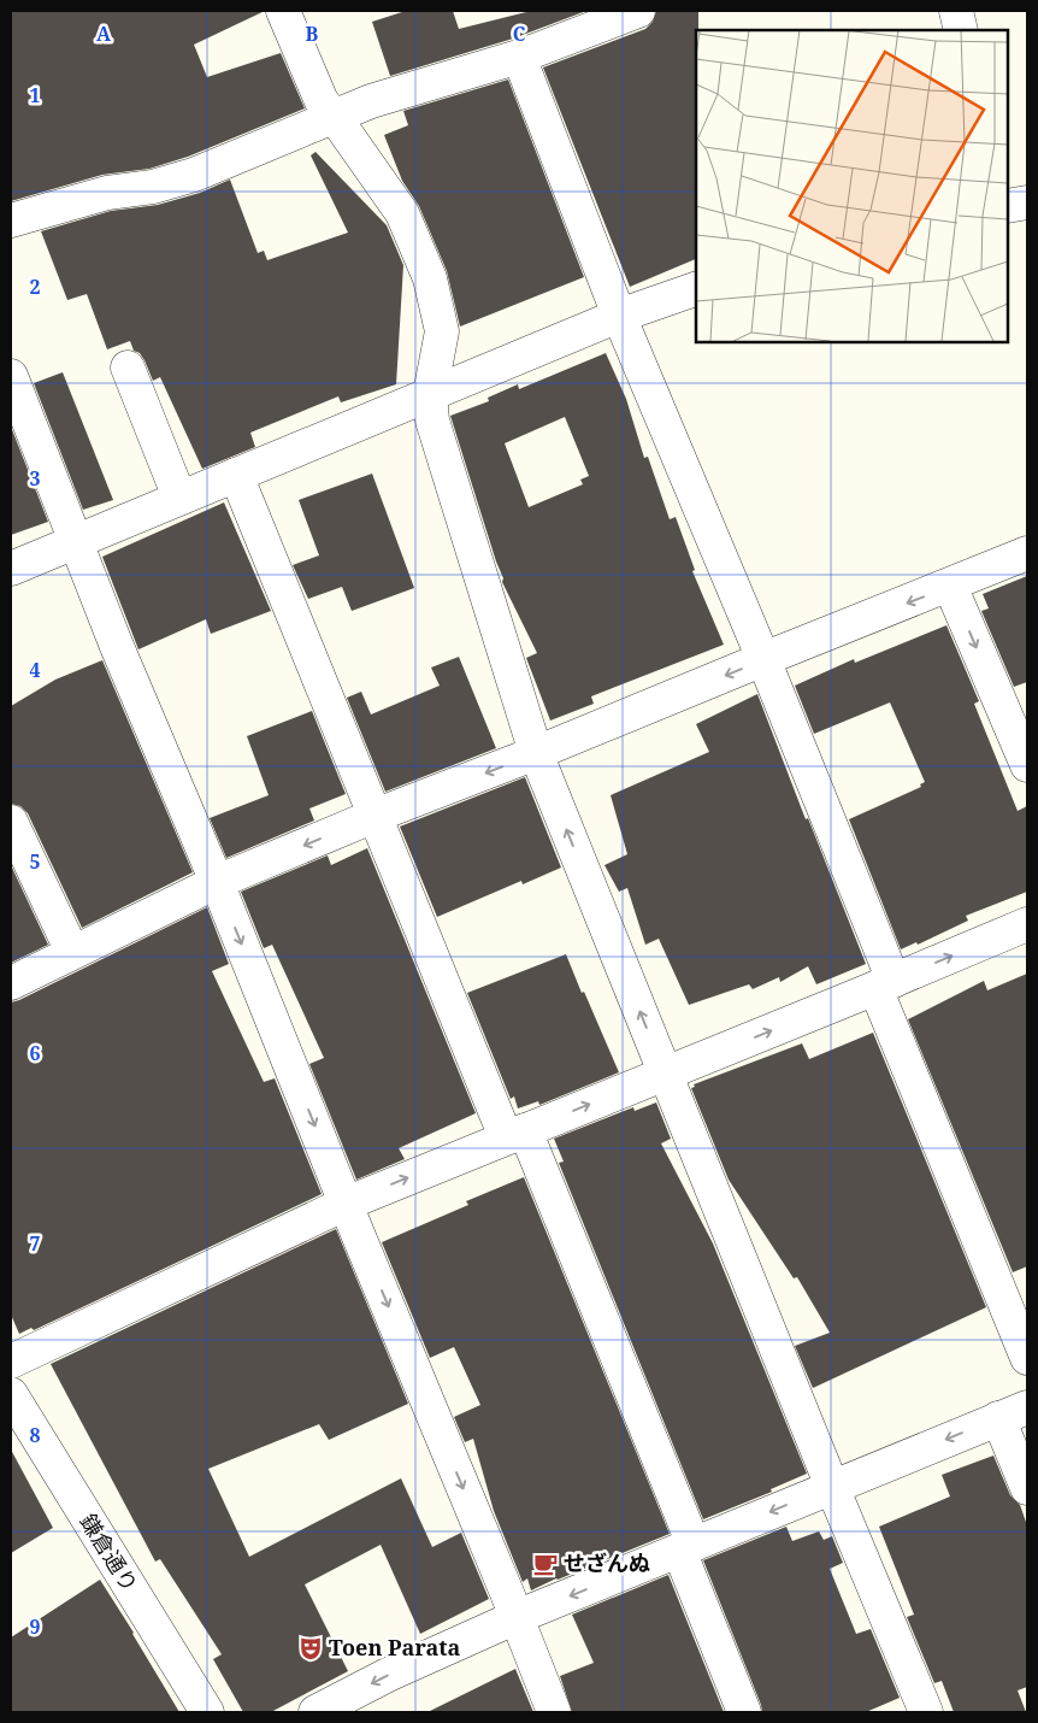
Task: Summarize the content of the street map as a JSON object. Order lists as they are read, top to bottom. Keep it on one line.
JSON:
{"streets":{"street":["鎌倉通り"]},"places":{"cafe":["せざんぬ"],"theatre":["Toen Parata"]},"grid":{"columns":["A","B","C"],"rows":["1","2","3","4","5","6","7","8","9"]}}
